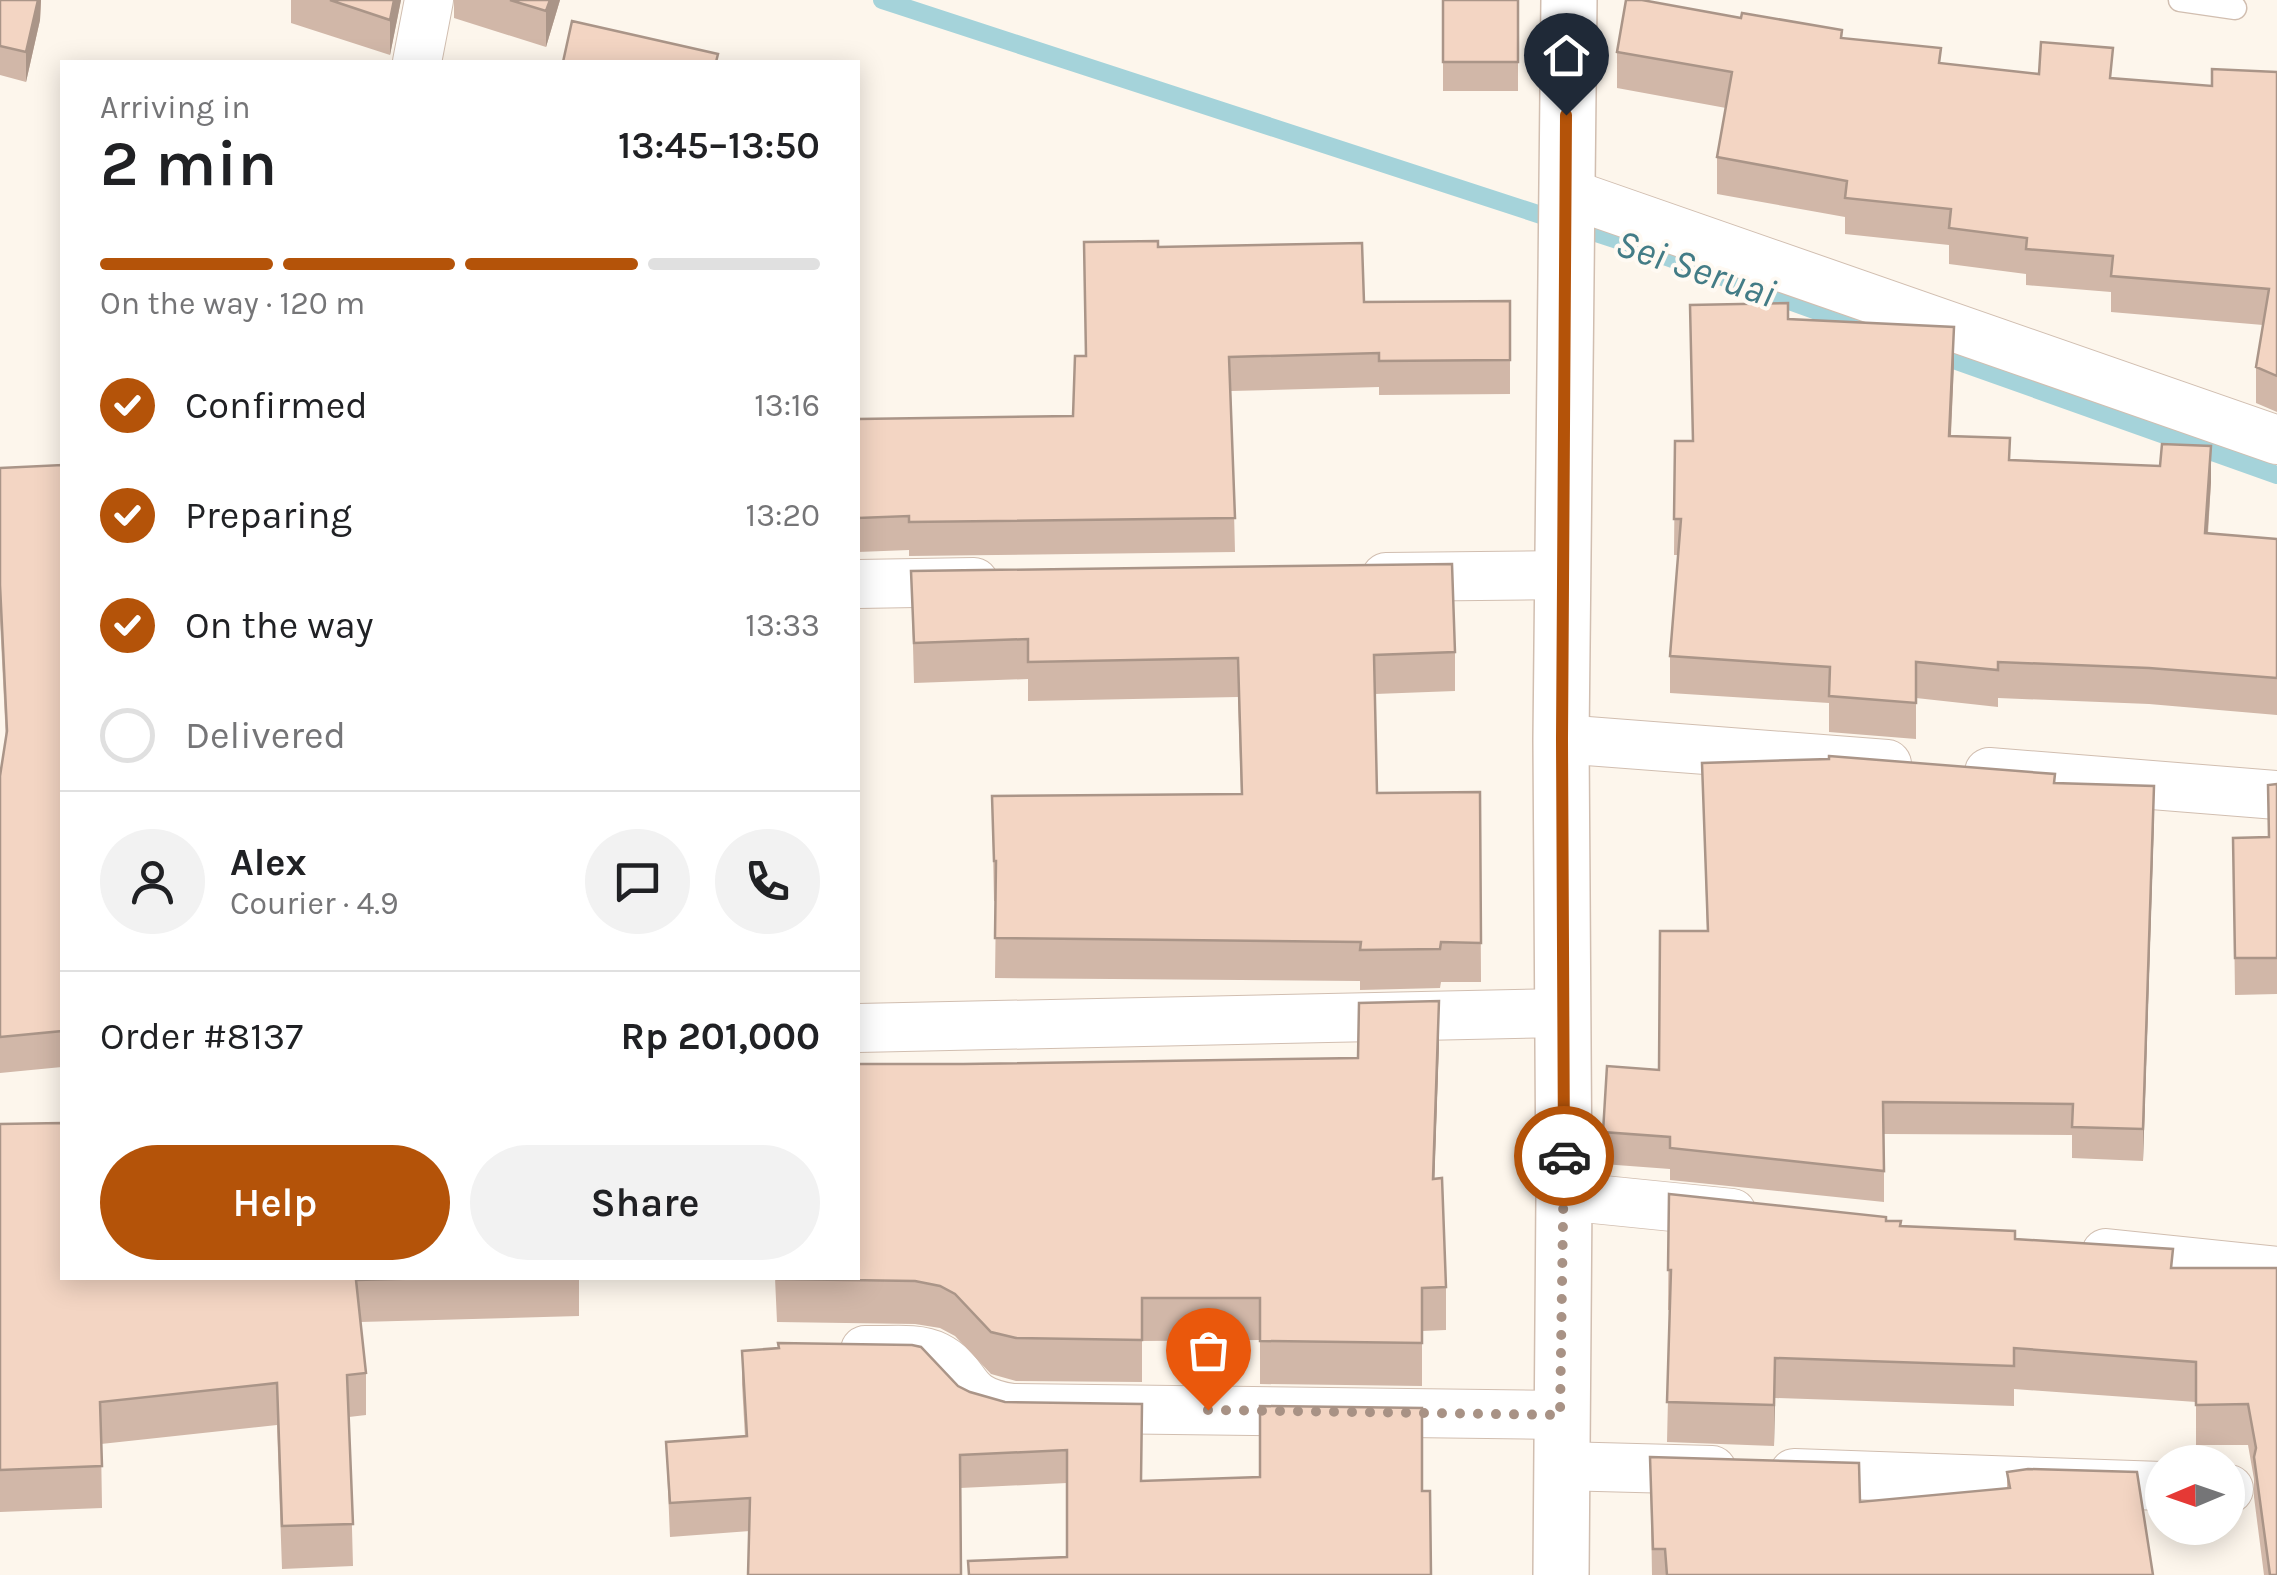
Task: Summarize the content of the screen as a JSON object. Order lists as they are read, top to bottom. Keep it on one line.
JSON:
{"water":["Sei Seruai"],"north":"left","page":{"heading":["2 min","Arriving in","13:45–13:50"],"panel":["Alex","Courier · 4.9","Order #8137","Rp 201,000"],"bar":"On the way · 120 m","list":[["Confirmed","13:16"],["Preparing","13:20"],["On the way","13:33"],"Delivered"],"buttons":["Help","Share"]}}
